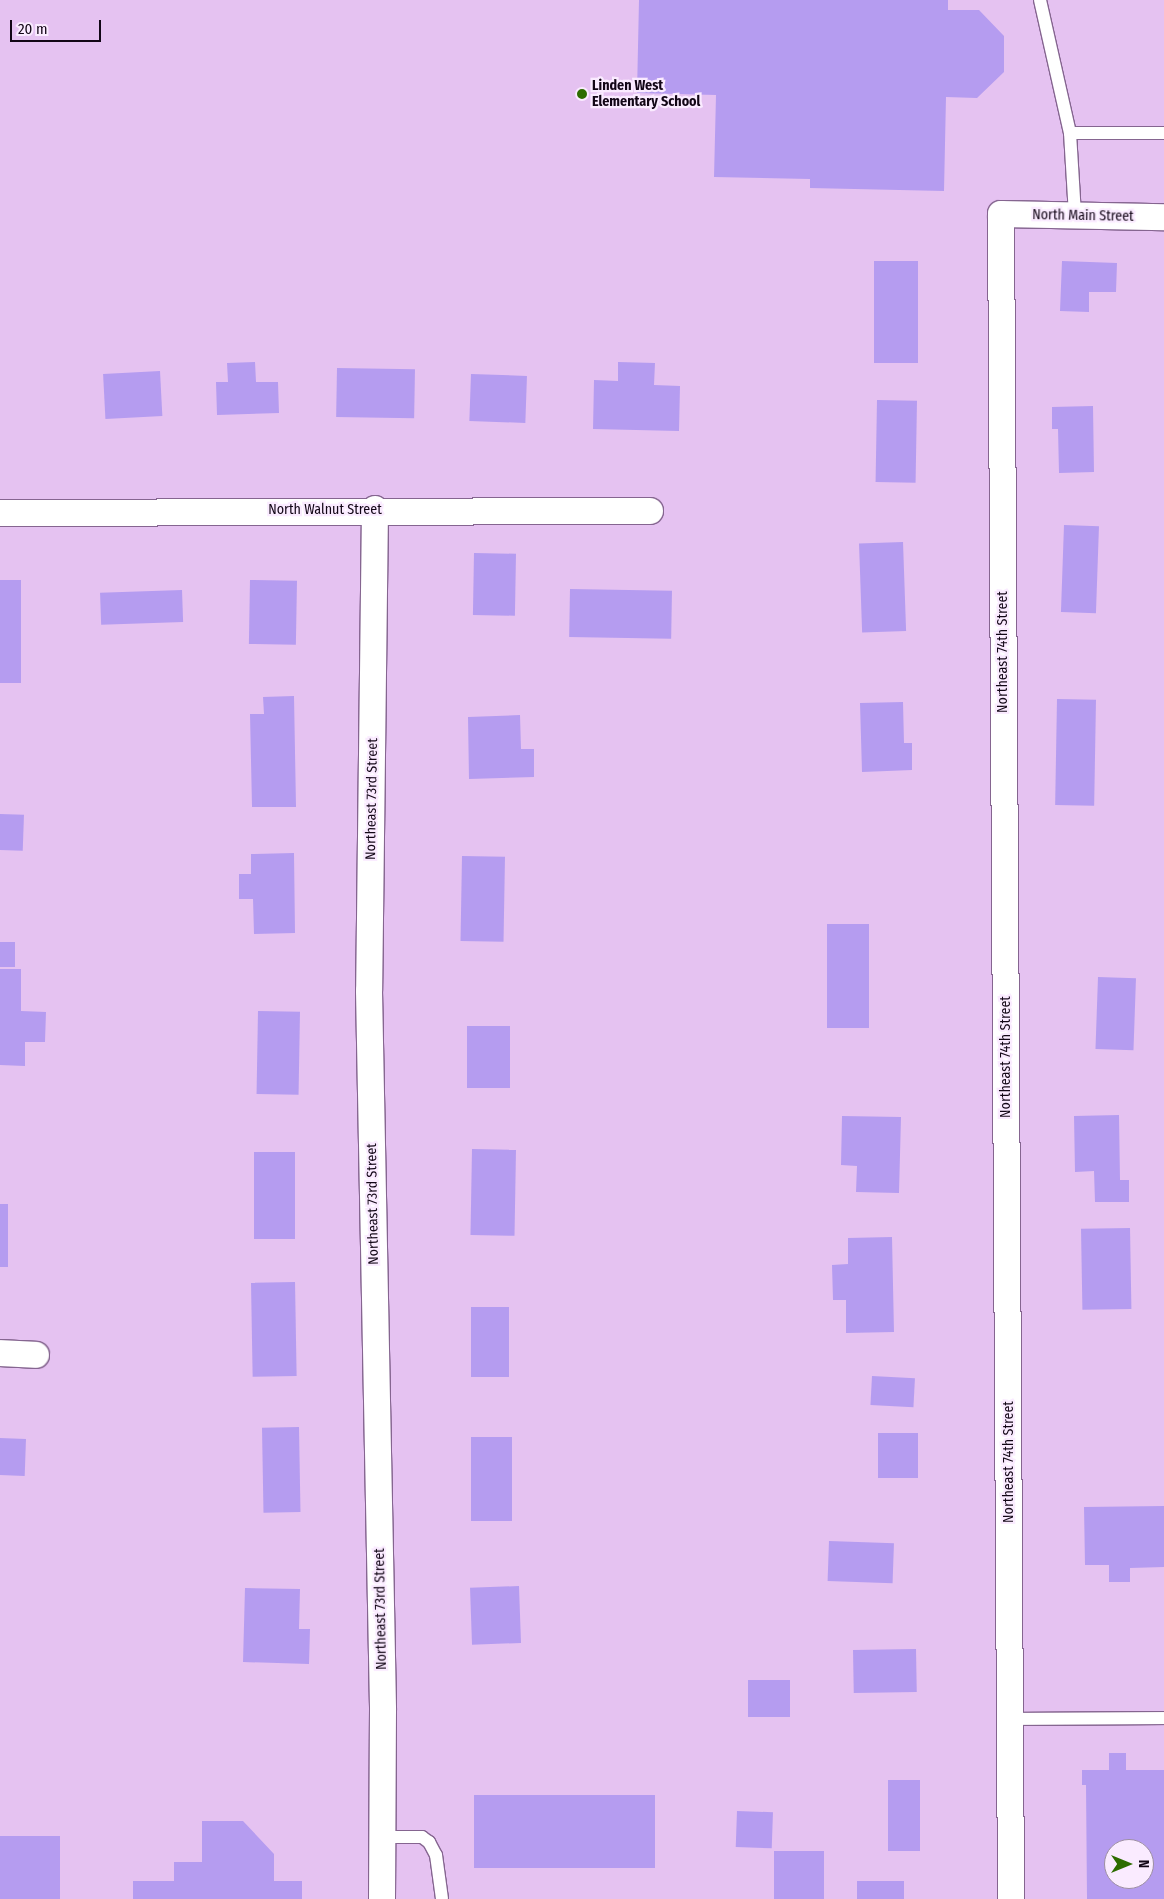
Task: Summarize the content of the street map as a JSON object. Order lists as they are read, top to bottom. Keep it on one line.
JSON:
{"streets":{"street":["North Main Street","North Walnut Street","Northeast 74th Street","Northeast 73rd Street"]},"crossings":[["North Main Street","Northeast 74th Street"],["North Walnut Street","Northeast 73rd Street"]],"places":["Linden West Elementary School"],"scale_bar":"20 m","north":"right"}
